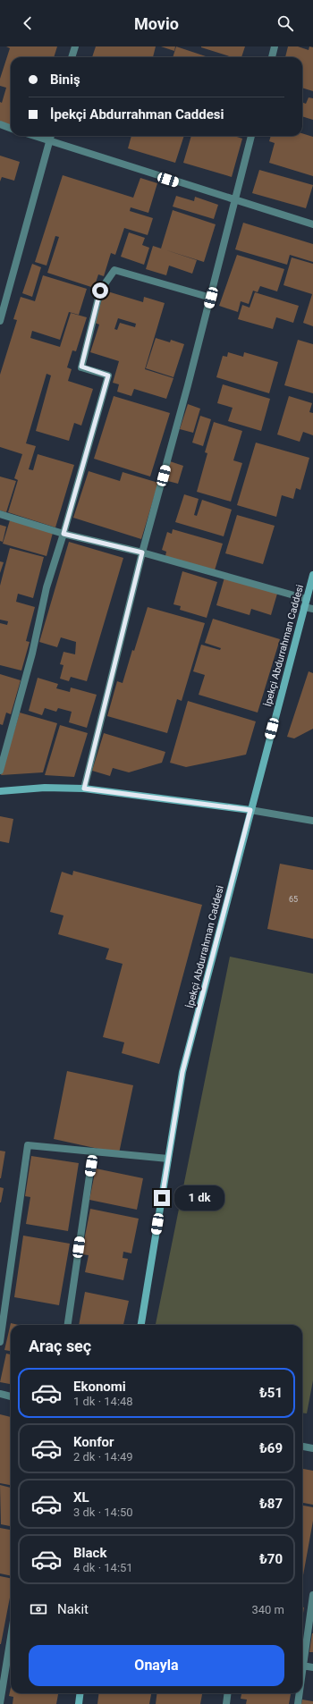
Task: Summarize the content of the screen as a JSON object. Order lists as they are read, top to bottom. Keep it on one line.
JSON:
{"streets":{"street":["İpekçi Abdurrahman Caddesi"]},"house_numbers":["65"],"page":{"header":"Movio","banner":["Biniş","İpekçi Abdurrahman Caddesi"],"bubble":"1 dk","heading":"Araç seç","list":[{"name":"Ekonomi","note":"1 dk · 14:48","value":"₺51"},{"name":"Konfor","note":"2 dk · 14:49","value":"₺69"},{"name":"XL","note":"3 dk · 14:50","value":"₺87"},{"name":"Black","note":"4 dk · 14:51","value":"₺70"}],"pay":["Nakit","340 m"],"buttons":"Onayla"}}
